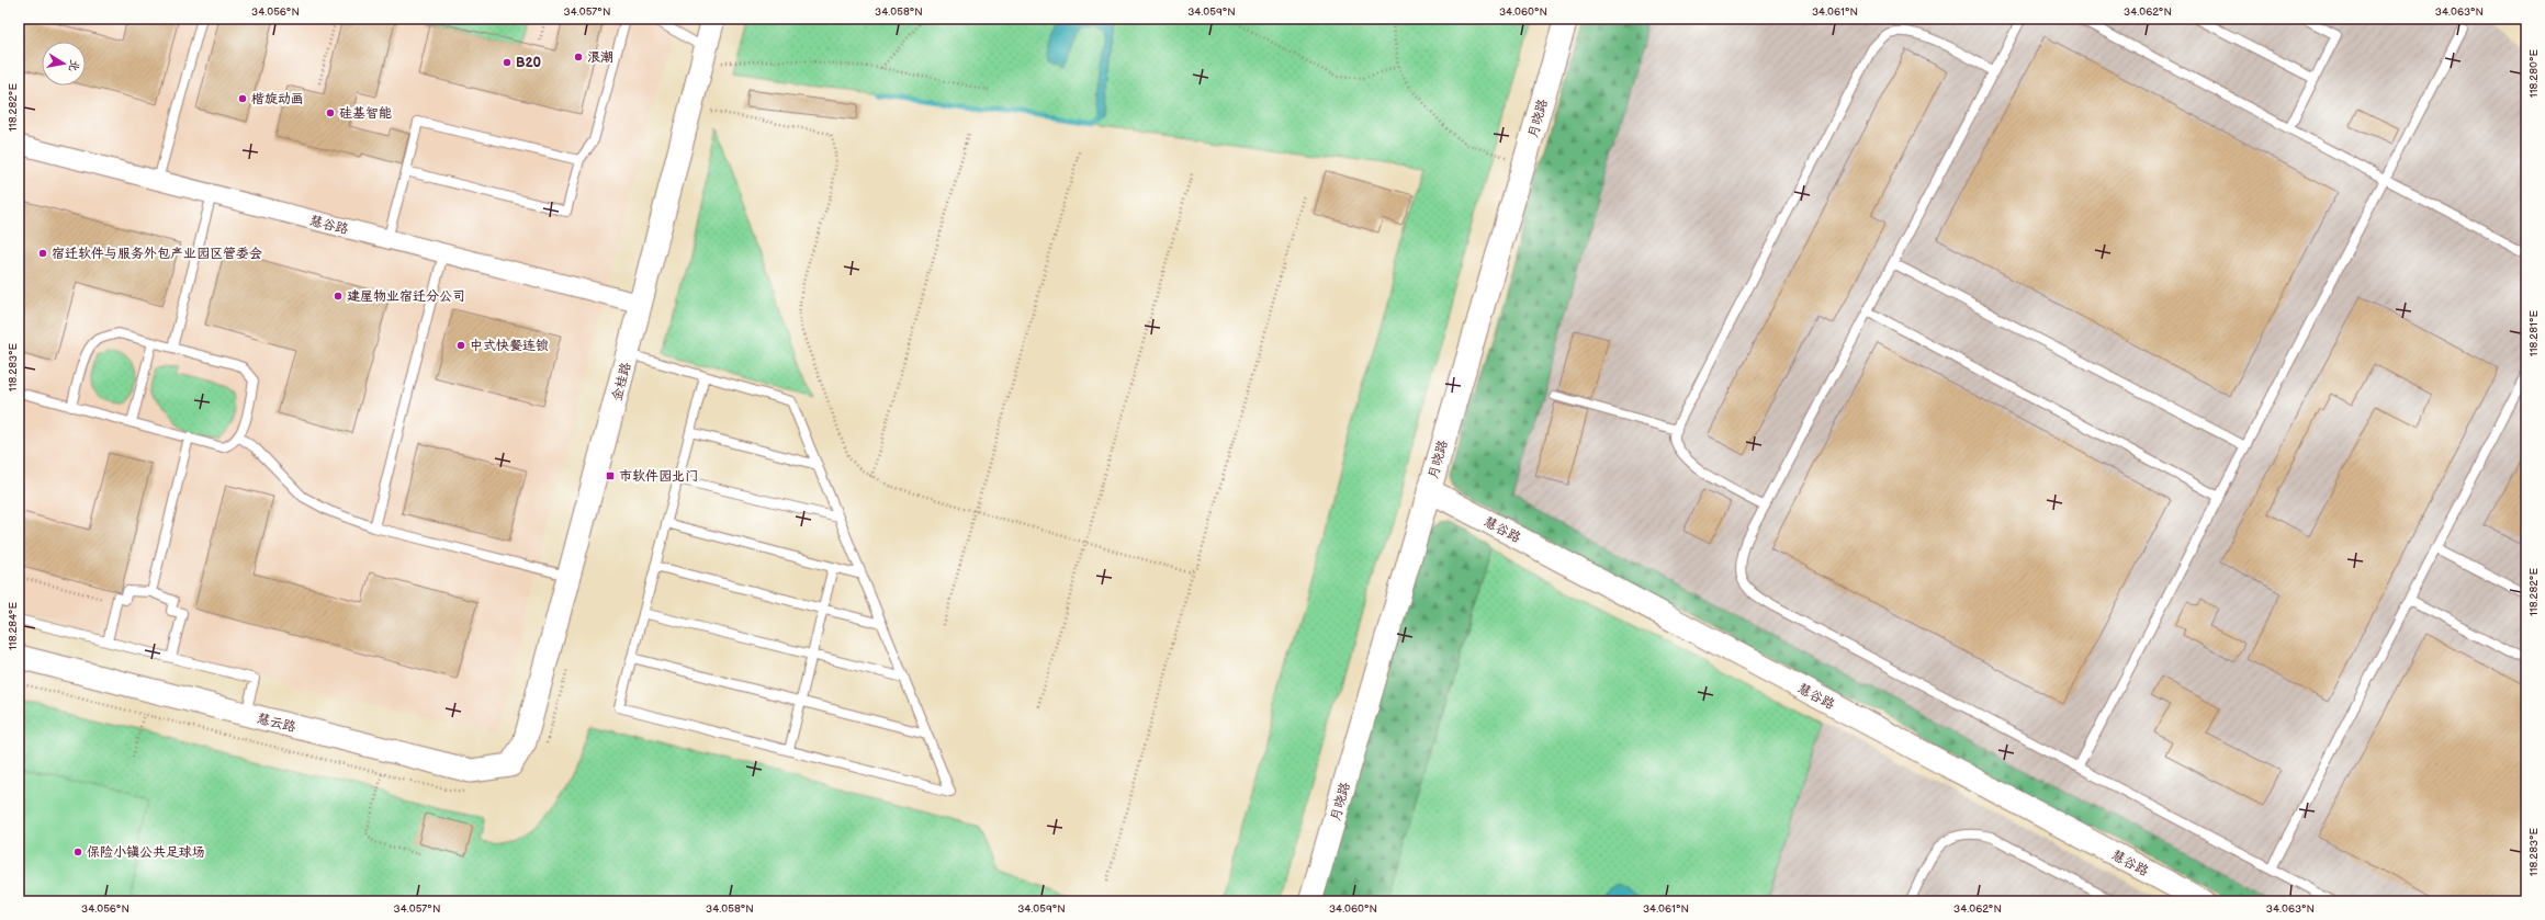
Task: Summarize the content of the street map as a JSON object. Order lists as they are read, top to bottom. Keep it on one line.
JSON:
{"streets":{"street":["月晓路","慧谷路","金桂路","慧云路"]},"crossings":[["月晓路","慧谷路"],["慧谷路","金桂路"],["金桂路","慧云路"]],"places":{"other":["浪潮","B20","楷旋动画","硅基智能","宿迁软件与服务外包产业园区管委会","建屋物业宿迁分公司","中式快餐连锁","保险小镇公共足球场"],"transit":["市软件园北门"]},"north":"right","coordinates":["34.056°N","34.057°N","34.058°N","34.059°N","34.060°N","34.061°N","34.062°N","34.063°N","118.280°E","118.282°E","118.281°E","118.283°E","118.284°E"]}
